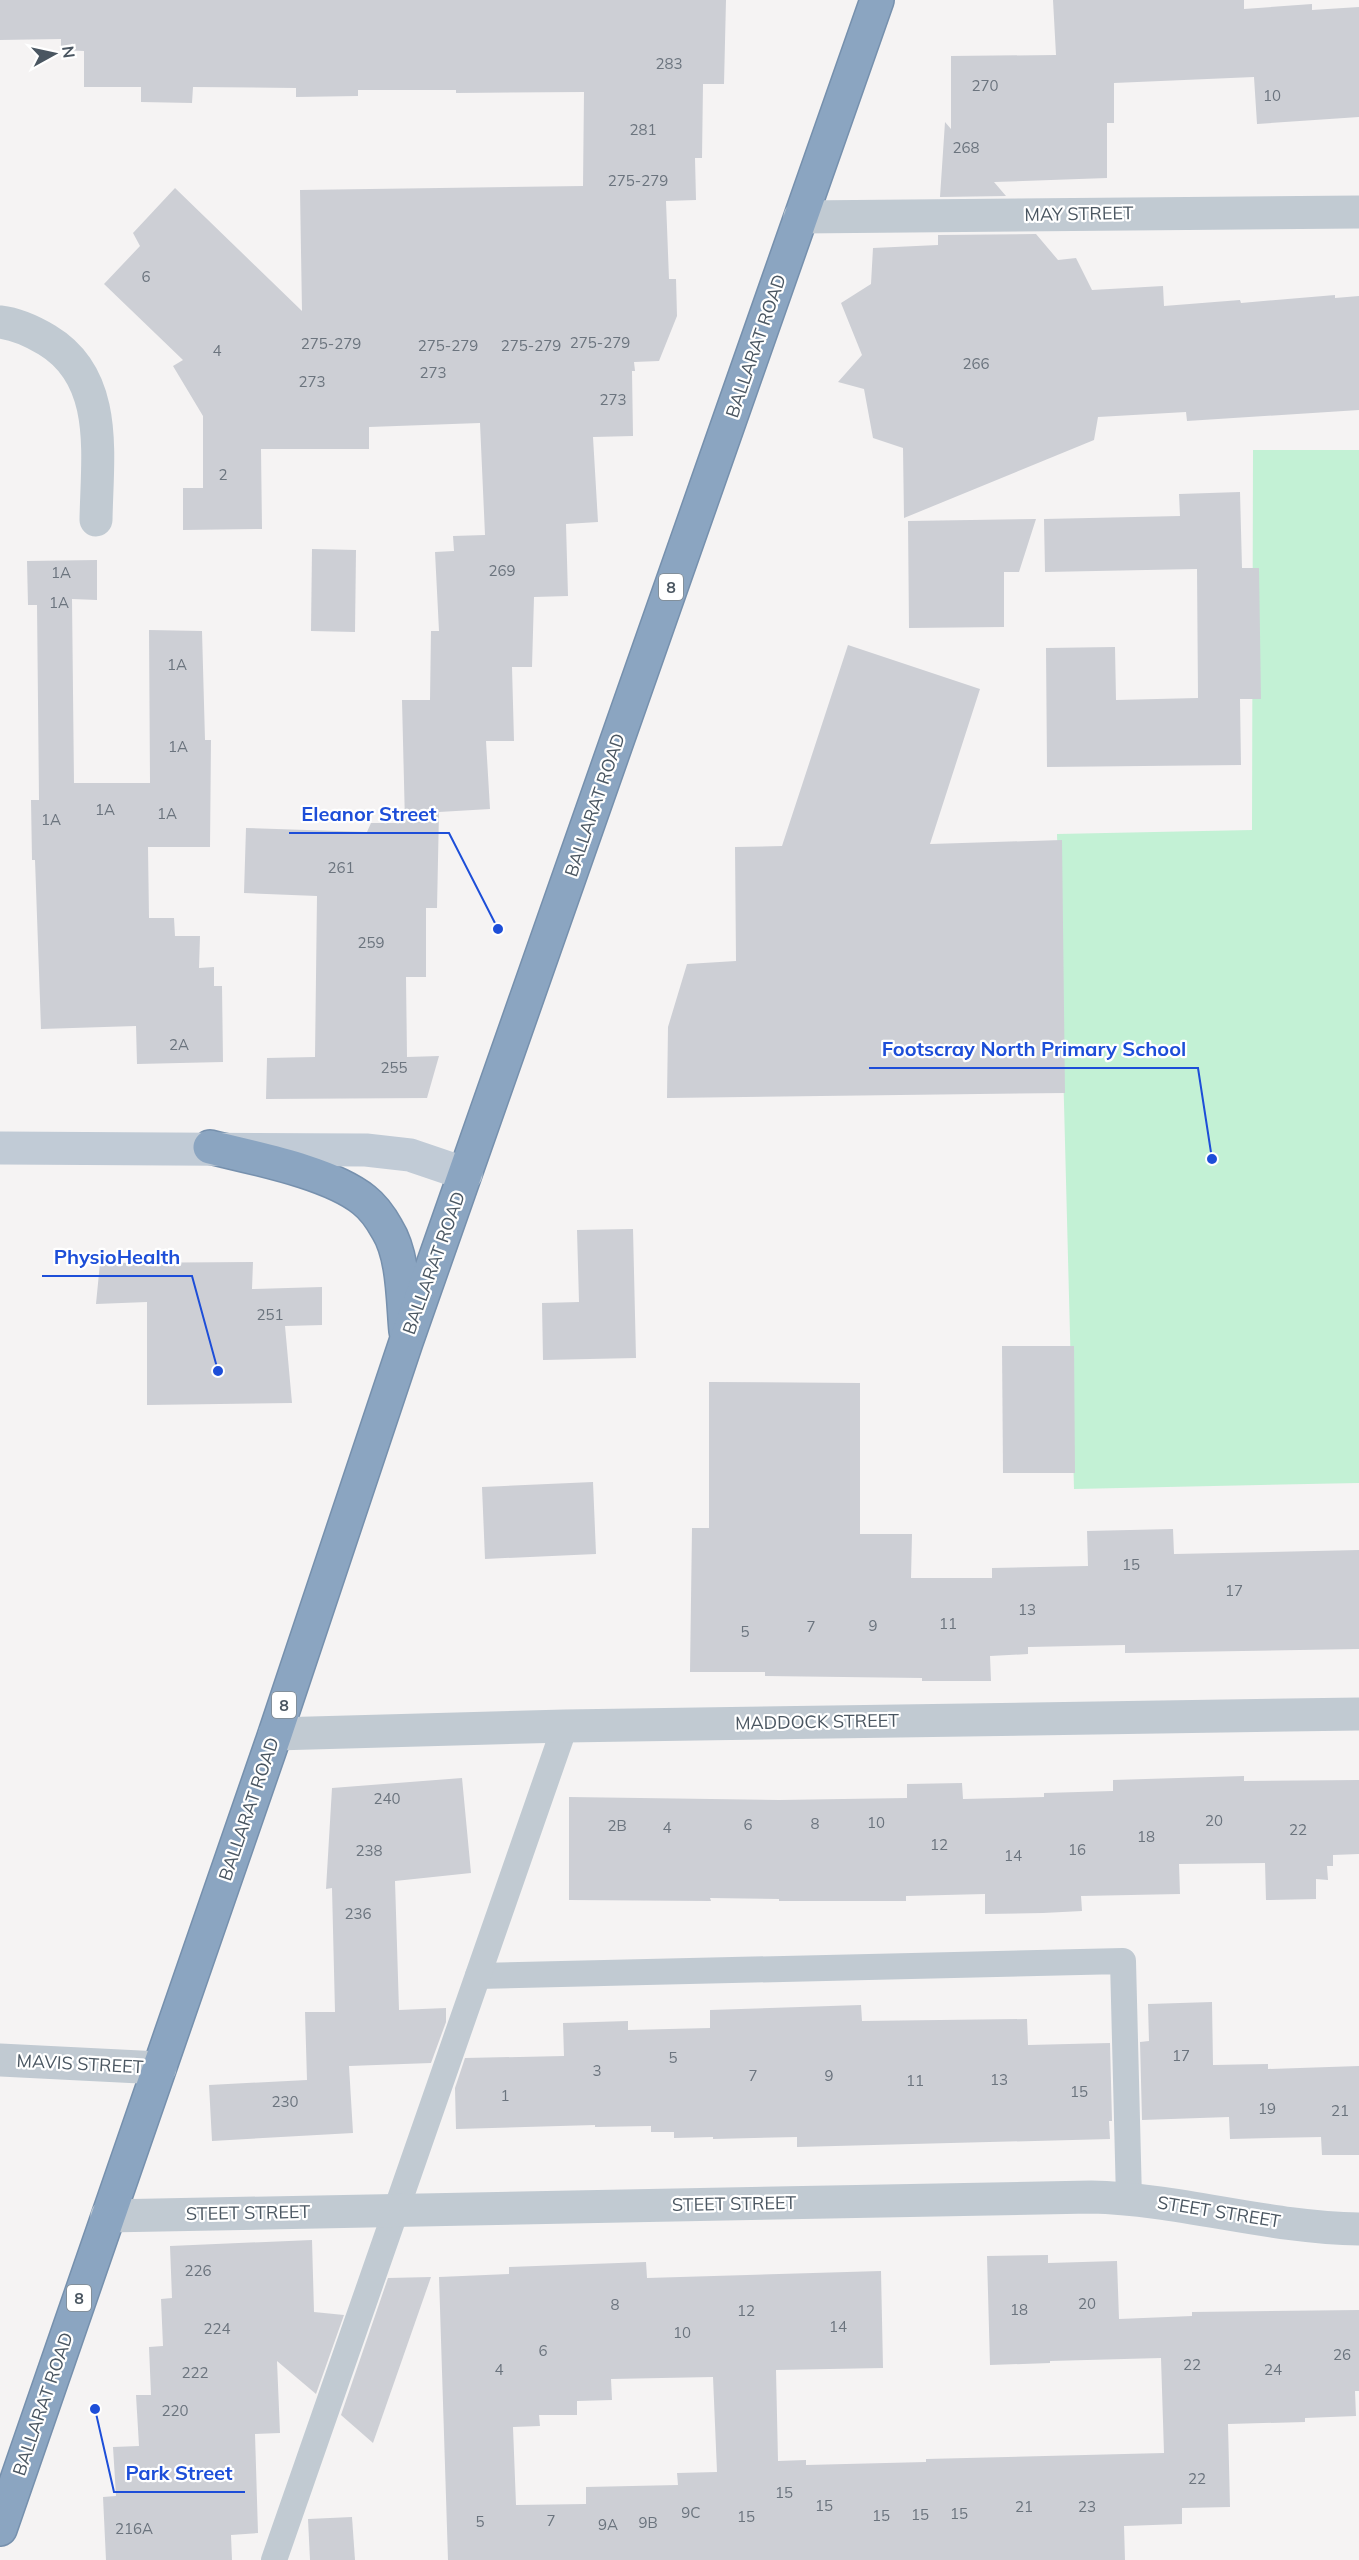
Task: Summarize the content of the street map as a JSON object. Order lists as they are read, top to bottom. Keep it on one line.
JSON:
{"streets":{"highway":["BALLARAT ROAD","8"],"street":["MAY STREET","MADDOCK STREET","MAVIS STREET","STEET STREET"]},"crossings":[["MAY STREET","BALLARAT ROAD"],["BALLARAT ROAD","MADDOCK STREET"],["BALLARAT ROAD","MAVIS STREET"],["BALLARAT ROAD","STEET STREET"]],"places":["Eleanor Street","Footscray North Primary School","PhysioHealth","Park Street"],"house_numbers":["283","270","10","281","268","275-279","6","275-279","275-279","275-279","275-279","4","266","273","273","273","2","269","1A","1A","1A","1A","1A","1A","1A","261","259","2A","255","251","15","17","13","11","9","7","5","240","20","10","8","6","2B","4","22","18","12","16","238","14","236","17","5","3","7","9","13","11","15","1","230","19","21","226","20","8","18","12","14","224","10","6","26","22","4","24","222","220","22","15","15","21","23","9C","15","15","15","15","7","5","9B","9A","216A"],"north":"right"}
